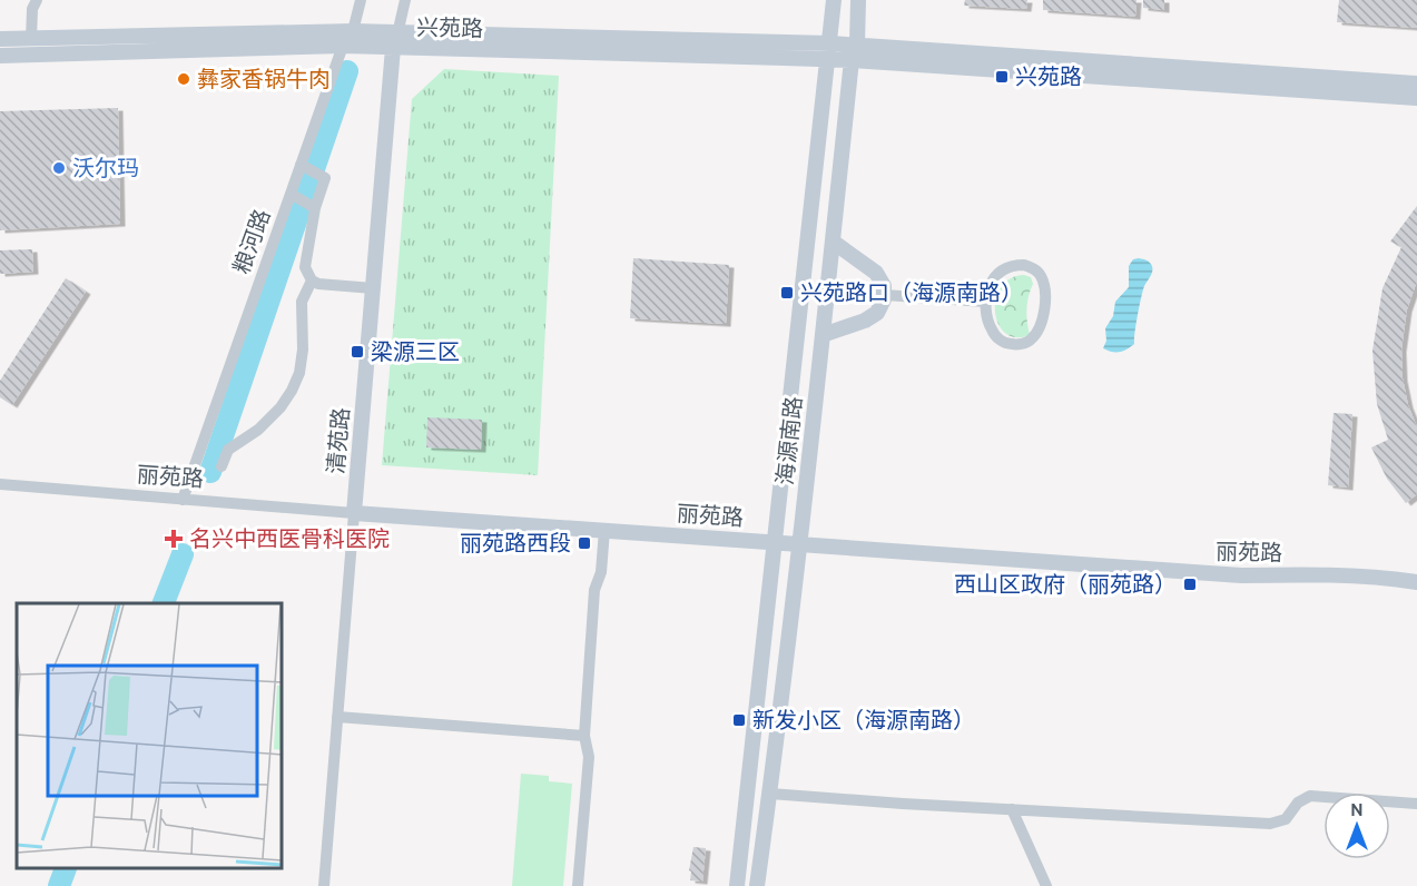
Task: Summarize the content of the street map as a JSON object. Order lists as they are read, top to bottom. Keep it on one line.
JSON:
{"streets":{"main road":["兴苑路","清苑路","海源南路","丽苑路"],"street":["粮河路"]},"crossings":[["兴苑路","粮河路"],["兴苑路","清苑路"],["兴苑路","海源南路"],["粮河路","丽苑路"],["清苑路","丽苑路"],["海源南路","丽苑路"]],"places":{"transit":["兴苑路","兴苑路口（海源南路）","梁源三区","丽苑路西段","西山区政府（丽苑路）","新发小区（海源南路）"],"other":["彝家香锅牛肉","沃尔玛"],"health":["名兴中西医骨科医院"]},"north":"top"}
